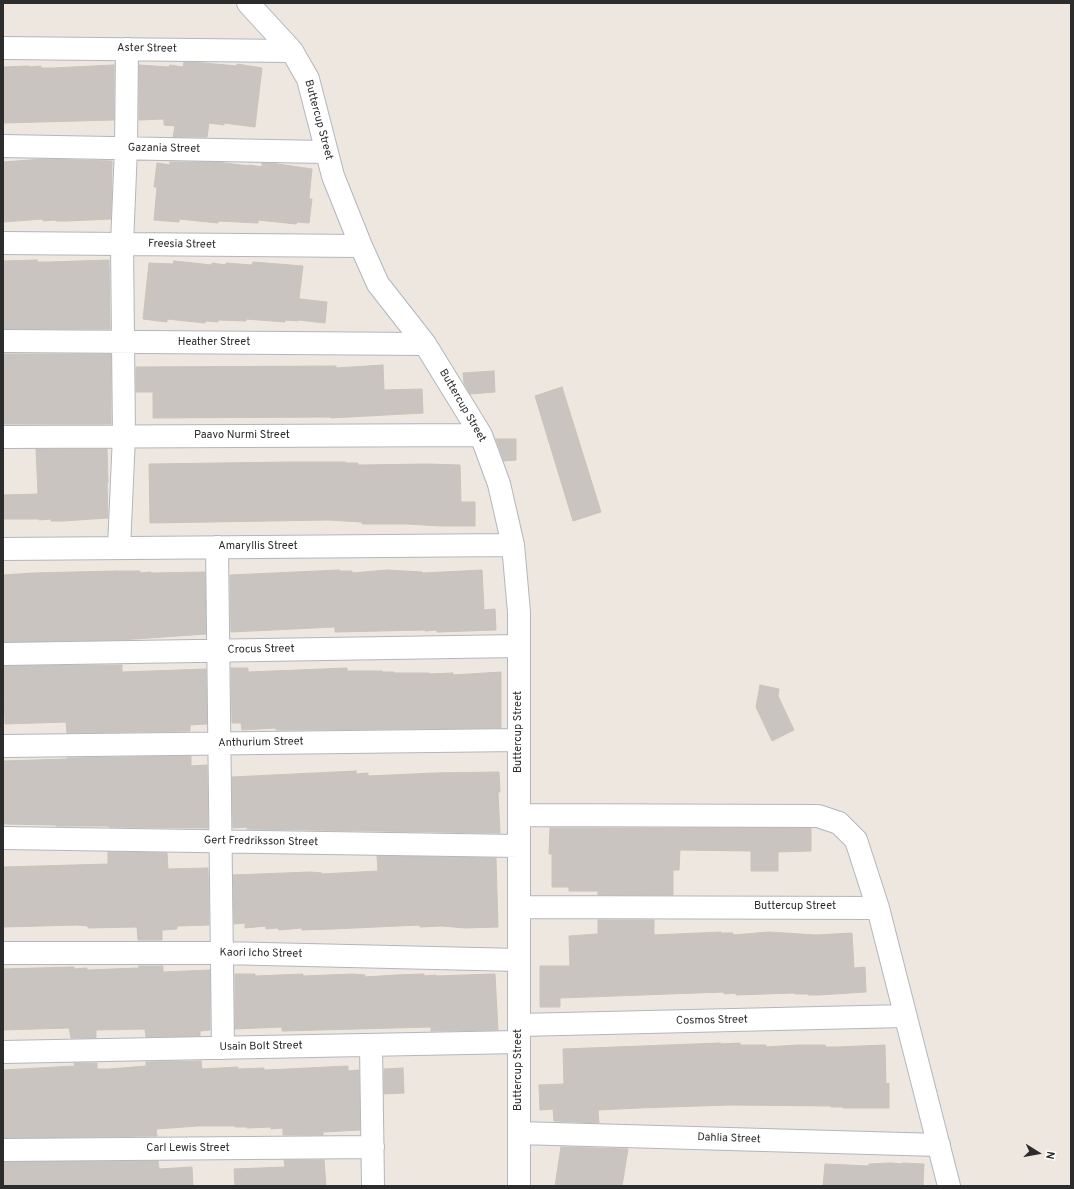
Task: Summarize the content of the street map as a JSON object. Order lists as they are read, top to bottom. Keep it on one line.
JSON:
{"streets":{"street":["Aster Street","Buttercup Street","Gazania Street","Freesia Street","Heather Street","Paavo Nurmi Street","Amaryllis Street","Crocus Street","Anthurium Street","Gert Fredriksson Street","Kaori Icho Street","Cosmos Street","Usain Bolt Street","Dahlia Street","Carl Lewis Street"]},"crossings":[["Aster Street","Buttercup Street"],["Buttercup Street","Gazania Street"],["Buttercup Street","Freesia Street"],["Buttercup Street","Heather Street"],["Buttercup Street","Paavo Nurmi Street"],["Buttercup Street","Amaryllis Street"],["Buttercup Street","Crocus Street"],["Buttercup Street","Anthurium Street"],["Buttercup Street","Gert Fredriksson Street"],["Buttercup Street","Kaori Icho Street"],["Buttercup Street","Cosmos Street"],["Buttercup Street","Usain Bolt Street"],["Buttercup Street","Dahlia Street"],["Cosmos Street","Usain Bolt Street"]],"north":"right"}
